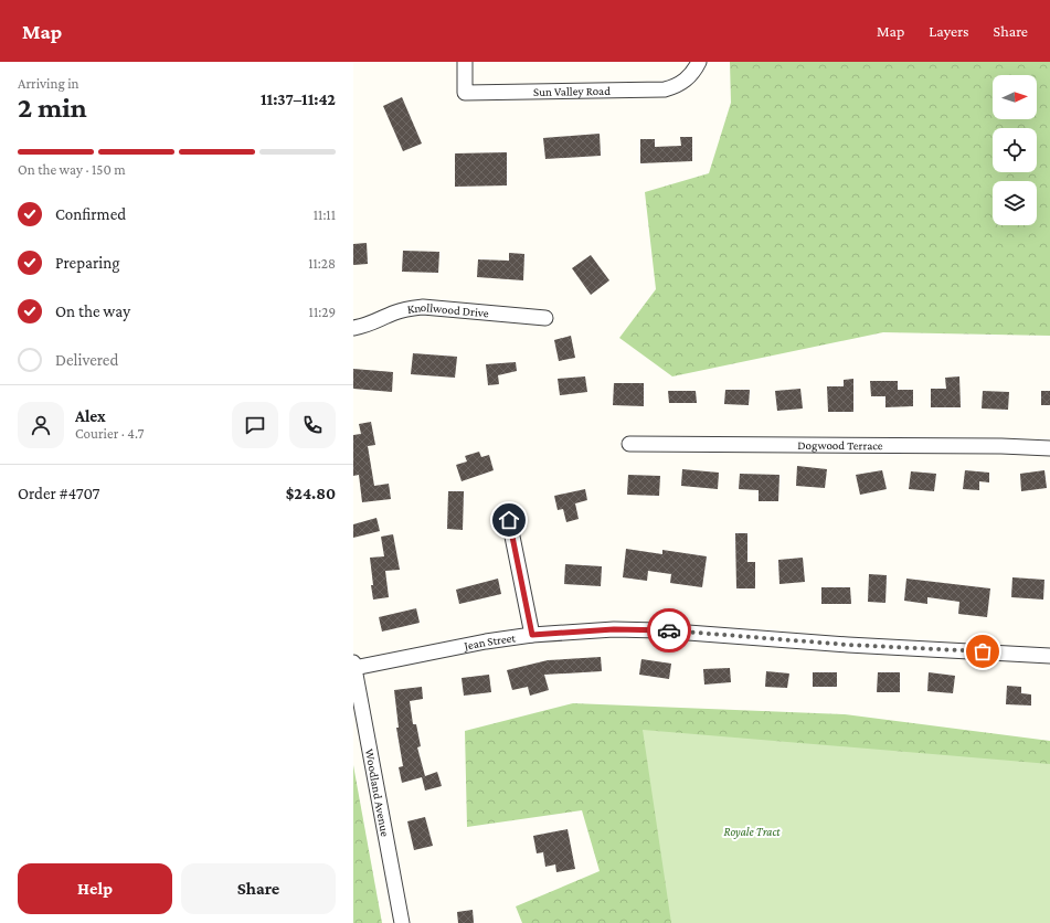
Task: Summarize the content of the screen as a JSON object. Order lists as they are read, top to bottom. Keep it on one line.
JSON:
{"streets":{"street":["Sun Valley Road","Knollwood Drive","Dogwood Terrace","Jean Street","Woodland Avenue"]},"crossings":[["Jean Street","Woodland Avenue"]],"parks":["Royale Tract"],"north":"right","page":{"header":"Map","nav":["Map","Layers","Share"],"heading":["2 min","Arriving in","11:37–11:42"],"panel":["Alex","Courier · 4.7","Order #4707","$24.80"],"bar":"On the way · 150 m","list":[["Confirmed","11:11"],["Preparing","11:28"],["On the way","11:29"],"Delivered"],"buttons":["Help","Share"]}}
